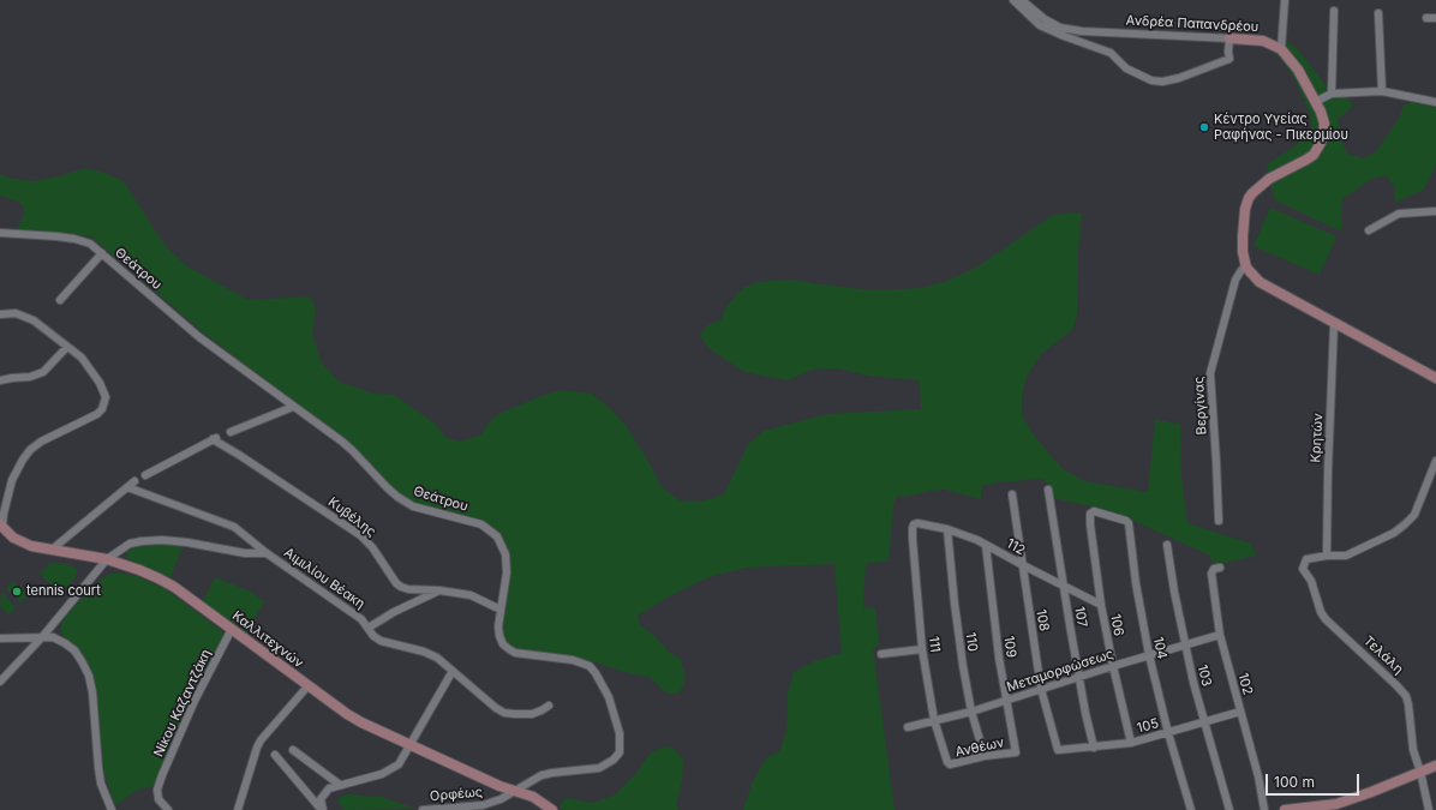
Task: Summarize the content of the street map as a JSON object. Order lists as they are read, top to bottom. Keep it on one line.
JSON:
{"streets":{"street":["Ανδρέα Παπανδρέου","Θεάτρου","Βεργίνας","Κρητών","Κυβέλης","112","Αιμιλίου Βέακη","107","108","106","Καλλιτεχνών","110","111","109","104","Τελάλη","Μεταμορφώσεως","103","102","Νίκου Καζαντζάκη","105","Ανθέων","Ορφέως"]},"crossings":[["Ανδρέα Παπανδρέου","Βεργίνας"],["Θεάτρου","Κυβέλης"],["Θεάτρου","Καλλιτεχνών"],["Θεάτρου","Ορφέως"],["Κρητών","Τελάλη"],["112","107"],["112","108"],["112","106"],["112","110"],["112","111"],["112","109"],["107","Μεταμορφώσεως"],["107","105"],["108","Μεταμορφώσεως"],["108","105"],["106","104"],["106","Μεταμορφώσεως"],["106","105"],["Καλλιτεχνών","Νίκου Καζαντζάκη"],["Καλλιτεχνών","Ορφέως"],["110","Μεταμορφώσεως"],["110","Ανθέων"],["111","Μεταμορφώσεως"],["111","Ανθέων"],["109","Μεταμορφώσεως"],["109","Ανθέων"],["104","Μεταμορφώσεως"],["104","105"],["Μεταμορφώσεως","103"],["Μεταμορφώσεως","102"],["103","105"],["102","105"]],"places":["Κέντρο Υγείας Ραφήνας - Πικερμίου","tennis court"],"scale_bar":"100 m"}
